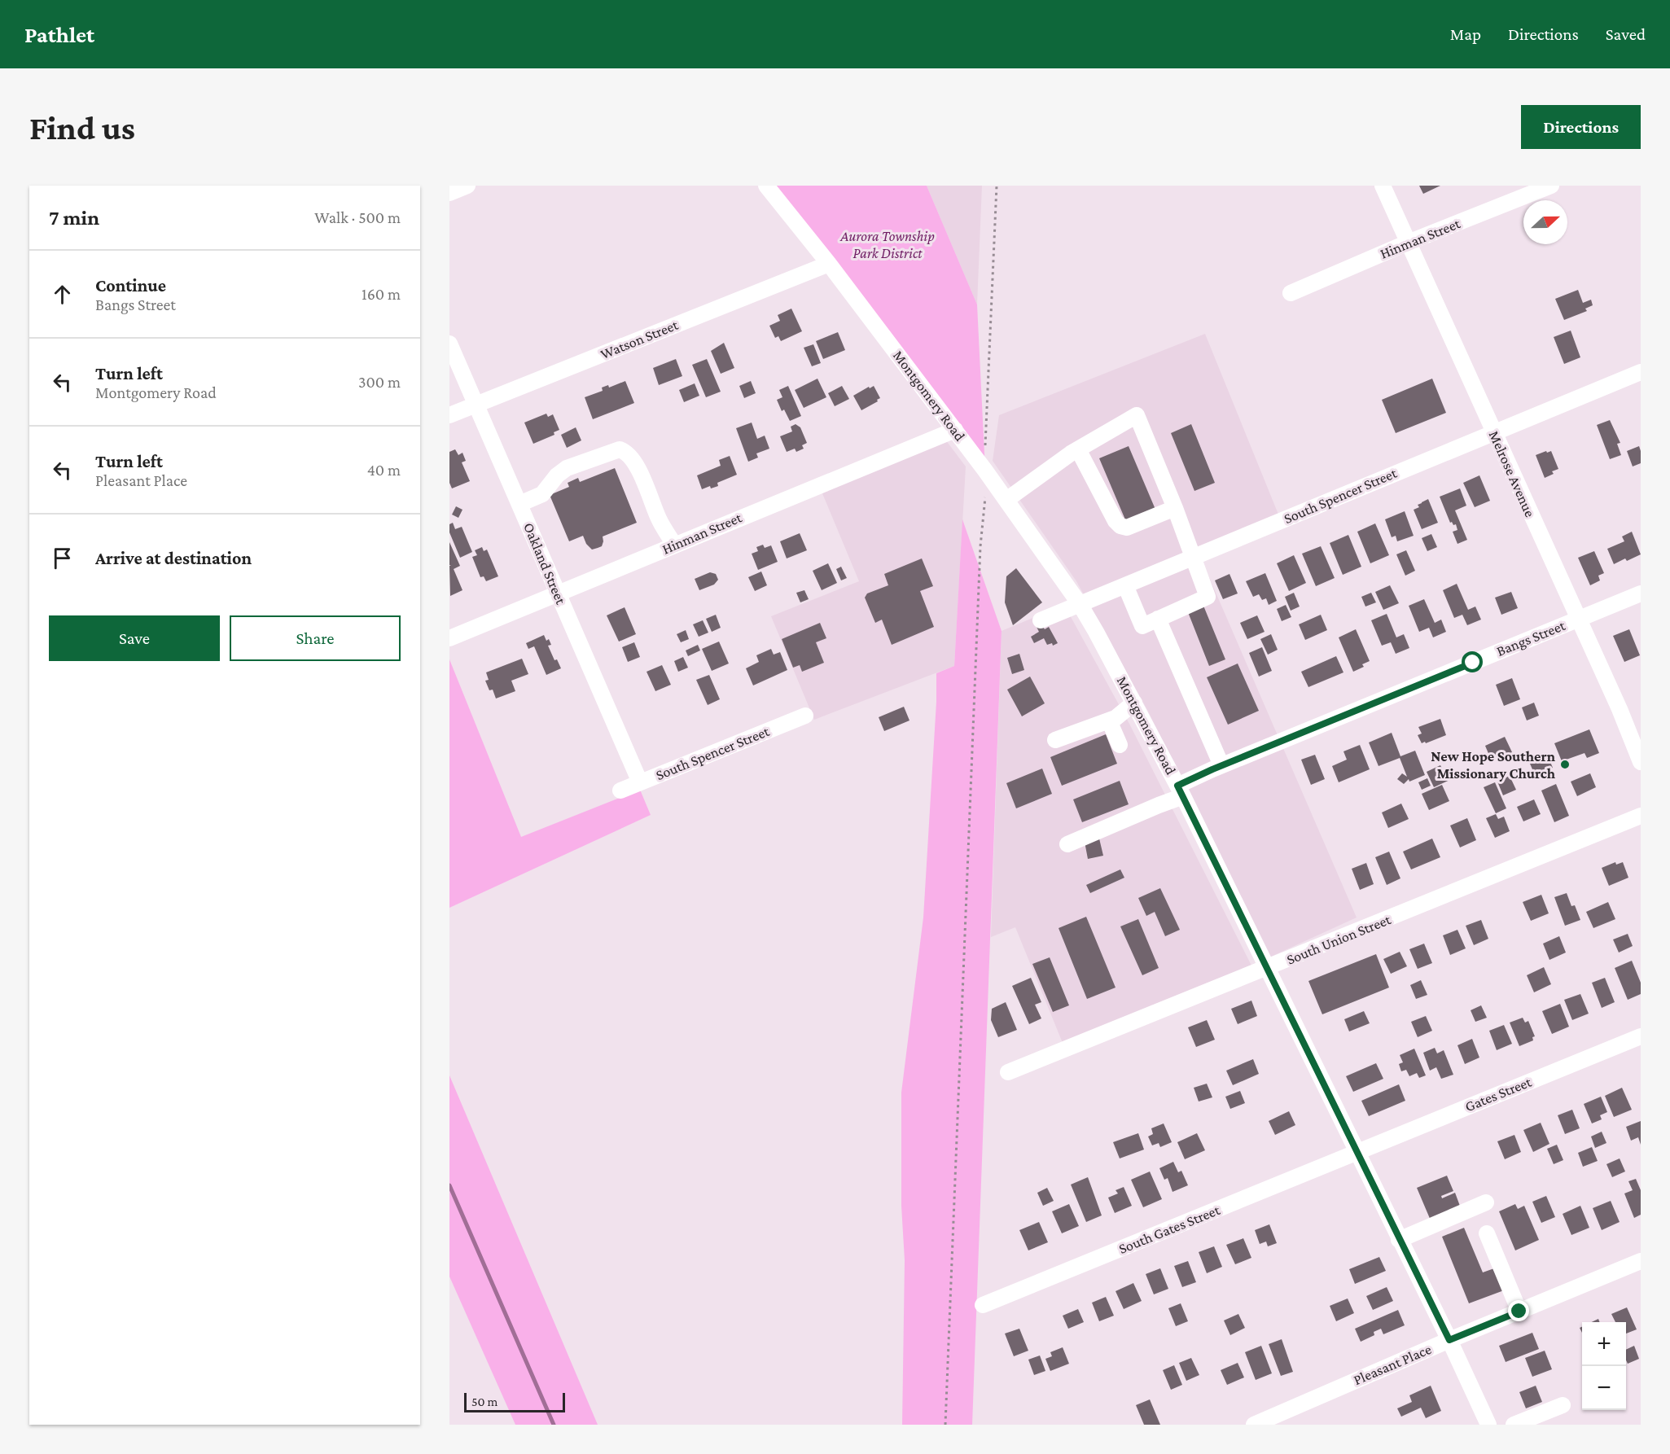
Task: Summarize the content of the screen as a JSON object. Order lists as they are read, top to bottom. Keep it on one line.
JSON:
{"streets":{"street":["Hinman Street","Watson Street","Montgomery Road","Melrose Avenue","South Spencer Street","Oakland Street","Bangs Street","South Union Street","Gates Street","South Gates Street","Pleasant Place"]},"crossings":[["Hinman Street","Montgomery Road"],["Hinman Street","Melrose Avenue"],["Hinman Street","Oakland Street"],["Watson Street","Montgomery Road"],["Watson Street","Oakland Street"],["Montgomery Road","South Spencer Street"],["Montgomery Road","Bangs Street"],["Montgomery Road","South Union Street"],["Montgomery Road","Gates Street"],["Montgomery Road","South Gates Street"],["Montgomery Road","Pleasant Place"],["Melrose Avenue","South Spencer Street"],["Melrose Avenue","Bangs Street"],["South Spencer Street","Oakland Street"],["Gates Street","South Gates Street"]],"parks":["Aurora Township Park District"],"places":["New Hope Southern Missionary Church"],"scale_bar":"50 m","north":"right","page":{"header":"Pathlet","nav":["Map","Directions","Saved"],"buttons":["Directions",["Save","Share"]],"title":"Find us","heading":["7 min","Walk · 500 m"],"list":[["Continue","Bangs Street","160 m"],["Turn left","Montgomery Road","300 m"],["Turn left","Pleasant Place","40 m"],"Arrive at destination"],"map_buttons":["+","−"],"scale":"50 m"}}
